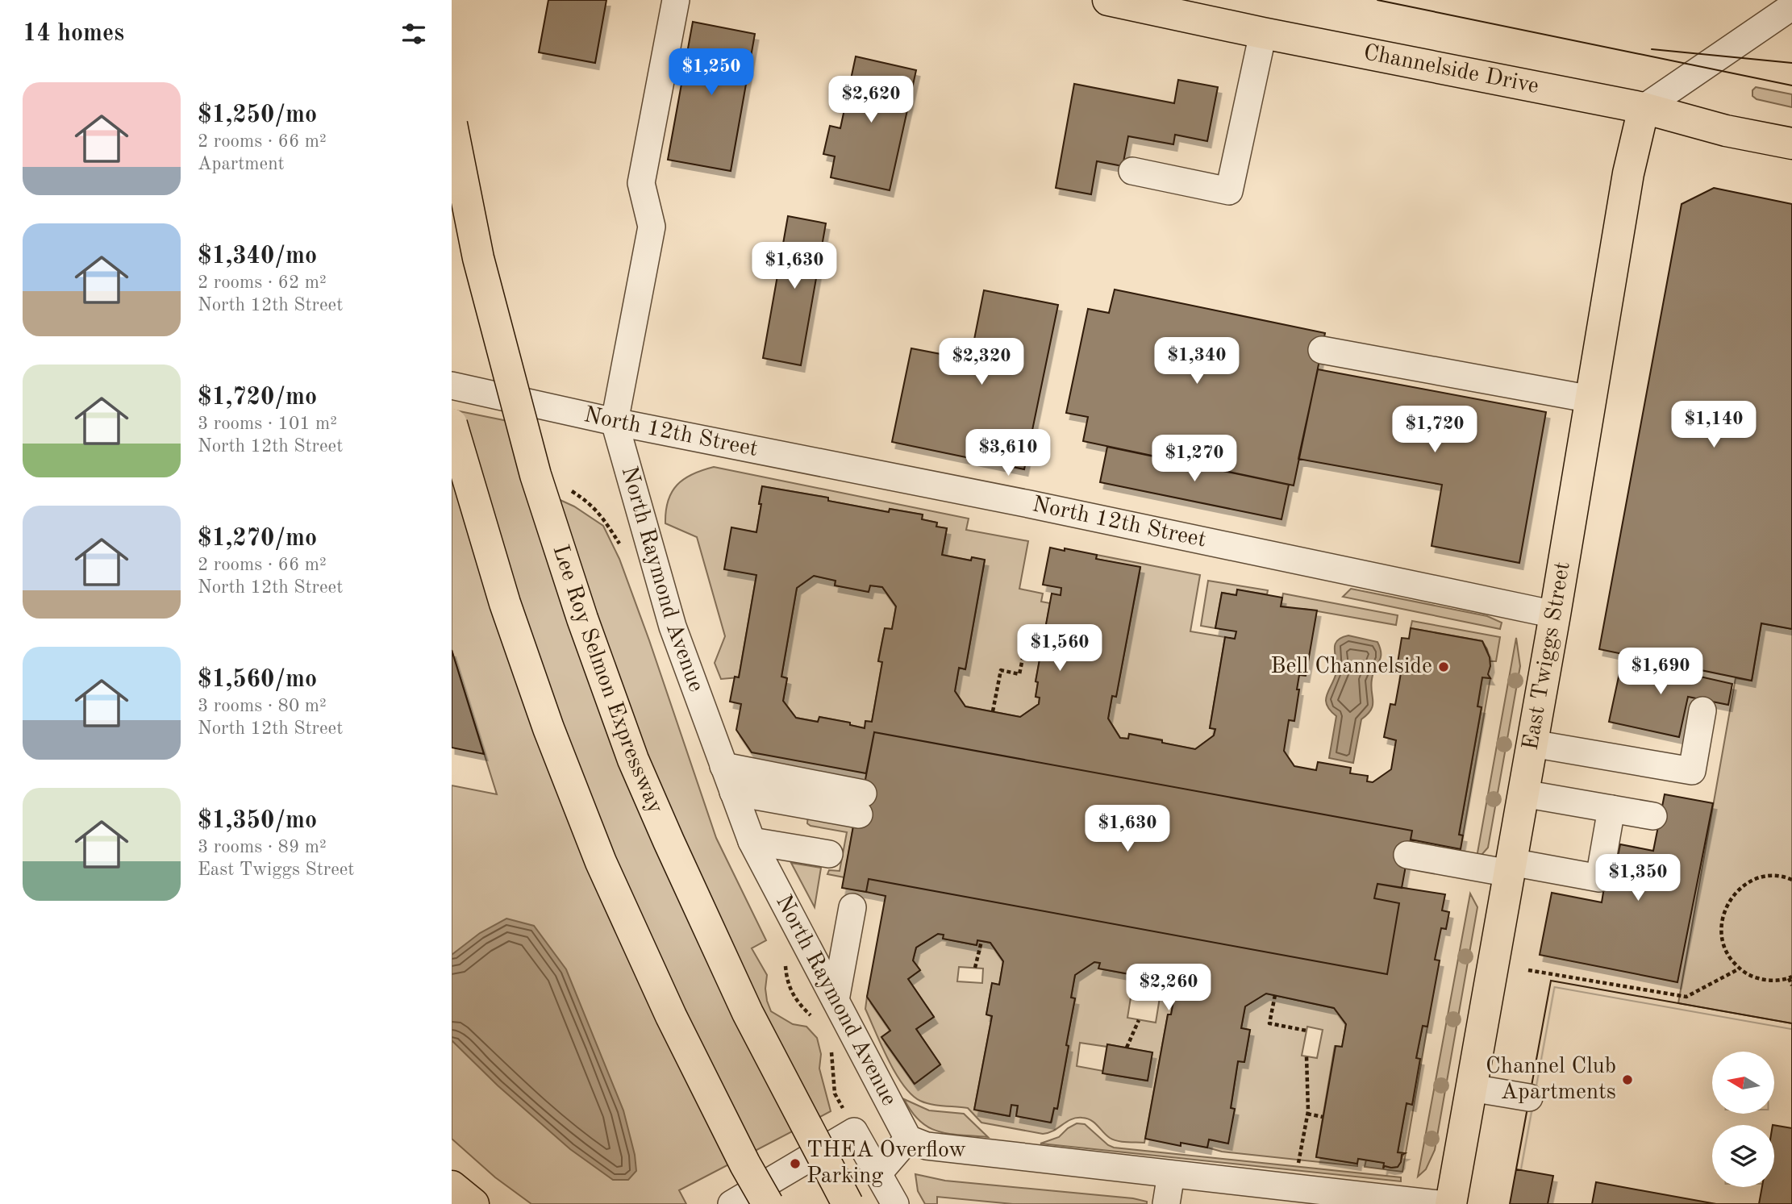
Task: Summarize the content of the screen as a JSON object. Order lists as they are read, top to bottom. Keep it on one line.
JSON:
{"streets":{"main road":["Channelside Drive","East Twiggs Street","Lee Roy Selmon Expressway"],"street":["North 12th Street","North Raymond Avenue"]},"crossings":[["Channelside Drive","East Twiggs Street"],["North 12th Street","North Raymond Avenue"],["North 12th Street","East Twiggs Street"]],"places":["Bell Channelside","Channel Club Apartments","THEA Overflow Parking"],"north":"left","page":{"heading":"14 homes","price":["$1,250","$2,620","$1,630","$1,340","$2,320","$1,140","$1,720","$3,610","$1,270","$1,560","$1,690","$1,630","$1,350","$2,260"],"list":[{"name":"$1,250/mo","note":"2 rooms · 66 m² · Apartment"},{"name":"$1,340/mo","note":"2 rooms · 62 m² · North 12th Street"},{"name":"$1,720/mo","note":"3 rooms · 101 m² · North 12th Street"},{"name":"$1,270/mo","note":"2 rooms · 66 m² · North 12th Street"},{"name":"$1,560/mo","note":"3 rooms · 80 m² · North 12th Street"},{"name":"$1,350/mo","note":"3 rooms · 89 m² · East Twiggs Street"}]}}
